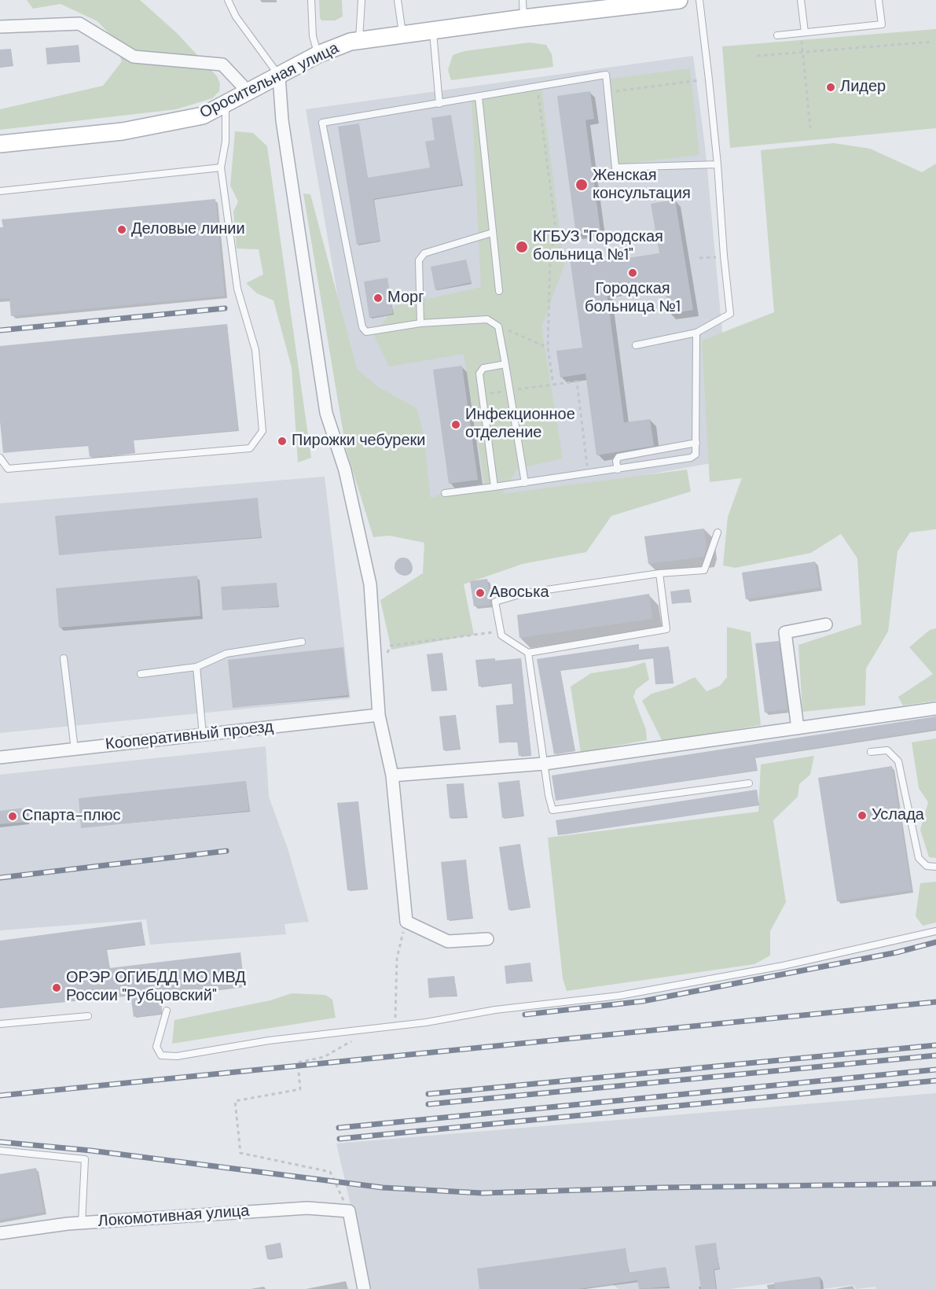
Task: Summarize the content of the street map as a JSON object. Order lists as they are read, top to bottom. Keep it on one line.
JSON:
{"streets":{"main road":["Оросительная улица"],"street":["Кооперативный проезд","Локомотивная улица"]},"places":["Лидер","Женская консультация","Деловые линии","КГБУЗ \"Городская больница №1\"","Городская больница №1","Морг","Инфекционное отделение","Пирожки чебуреки","Авоська","Услада","Спарта-плюс","ОРЭР ОГИБДД МО МВД России \"Рубцовский\""]}
